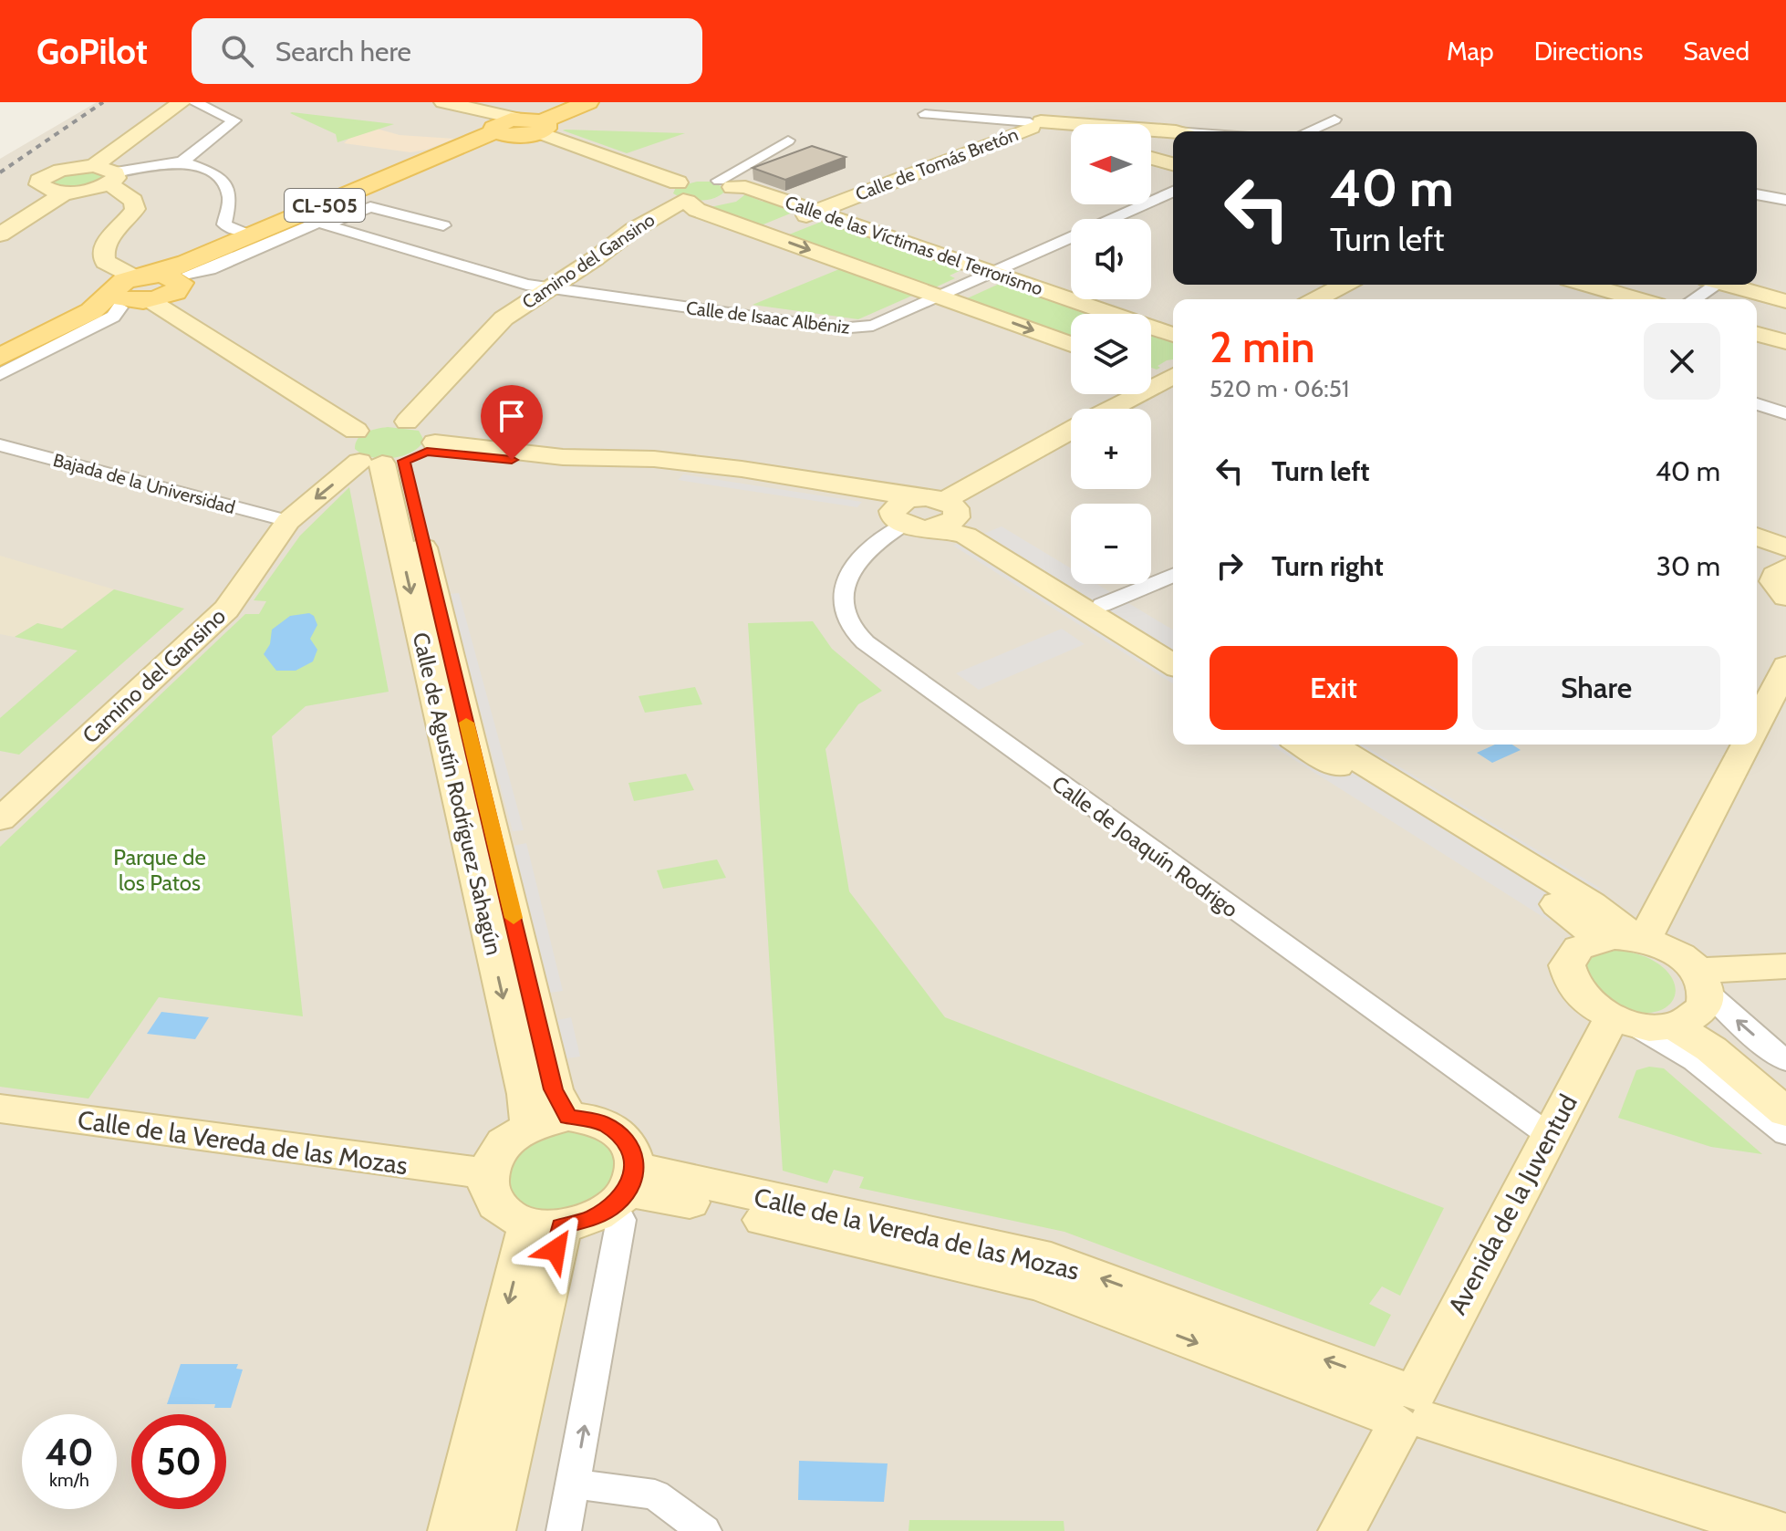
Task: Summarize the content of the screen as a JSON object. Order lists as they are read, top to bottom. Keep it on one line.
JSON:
{"streets":{"main road":["CL-505"],"street":["Calle de Tomás Bretón","Calle de las Víctimas del Terrorismo","Camino del Gansino","Calle de Isaac Albéniz","Bajada de la Universidad","Calle de Agustín Rodríguez Sahagún","Calle de Joaquín Rodrigo","Calle de la Vereda de las Mozas","Avenida de la Juventud"]},"crossings":[["Calle de Tomás Bretón","Calle de las Víctimas del Terrorismo"],["CL-505","Calle de las Víctimas del Terrorismo"],["CL-505","Calle de Isaac Albéniz"],["Calle de las Víctimas del Terrorismo","Camino del Gansino"],["Calle de las Víctimas del Terrorismo","Calle de Isaac Albéniz"],["Camino del Gansino","Calle de Isaac Albéniz"],["Camino del Gansino","Bajada de la Universidad"],["Camino del Gansino","Calle de Agustín Rodríguez Sahagún"],["Calle de Agustín Rodríguez Sahagún","Calle de la Vereda de las Mozas"],["Calle de Joaquín Rodrigo","Avenida de la Juventud"],["Calle de la Vereda de las Mozas","Avenida de la Juventud"]],"parks":["Parque de los Patos"],"north":"left","page":{"header":"GoPilot","search":"Search here","nav":["Map","Directions","Saved"],"map_buttons":["+","−"],"turn":["40 m","Turn left"],"heading":["2 min","520 m · 06:51"],"list":[{"name":"Turn left","value":"40 m"},{"name":"Turn right","value":"30 m"}],"buttons":["Exit","Share"],"speed":"40 km/h","limit":"50"}}
